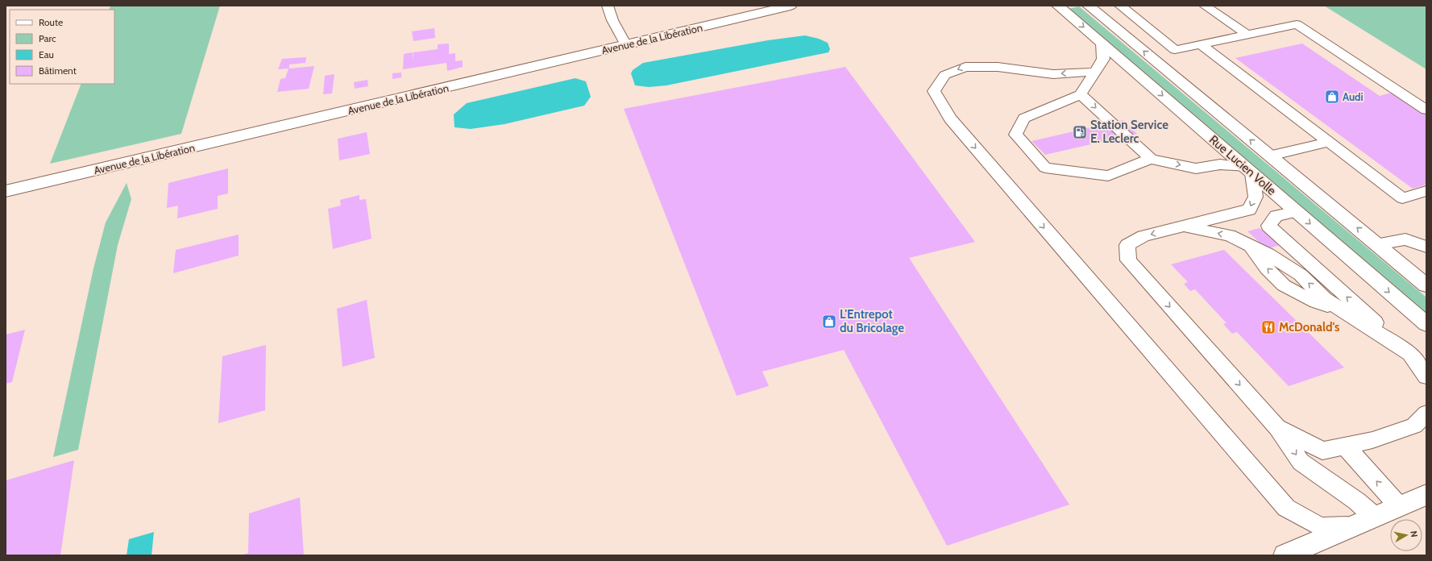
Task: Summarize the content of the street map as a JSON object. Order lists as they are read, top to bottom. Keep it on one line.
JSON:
{"streets":{"street":["Avenue de la Libération","Rue Lucien Volle"]},"places":{"shop":["Audi","L'Entrepot du Bricolage"],"fuel station":["Station Service E. Leclerc"],"restaurant":["McDonald's"]},"legend":["Route","Parc","Eau","Bâtiment"],"north":"right"}
